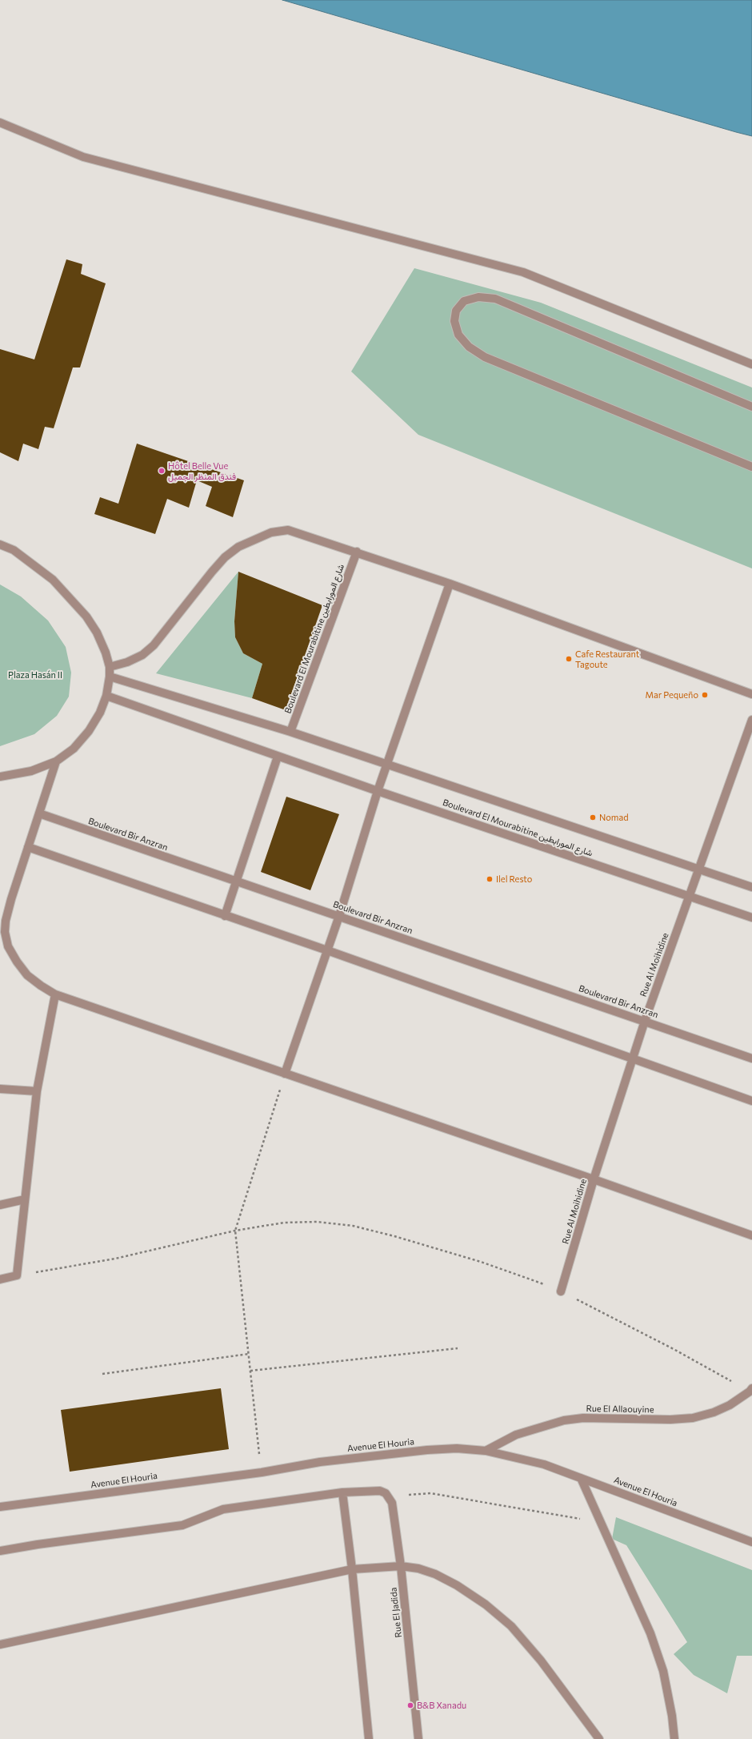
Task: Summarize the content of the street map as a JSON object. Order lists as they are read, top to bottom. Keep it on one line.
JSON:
{"streets":{"street":["Boulevard El Mourabitine شارع المورابطين","Boulevard Bir Anzran","Rue Al Moihidine","Rue El Allaouyine","Avenue El Houria","Rue El Jadida"]},"crossings":[["Boulevard El Mourabitine شارع المورابطين","Rue Al Moihidine"],["Boulevard Bir Anzran","Rue Al Moihidine"],["Rue El Allaouyine","Avenue El Houria"]],"parks":["Plaza Hasán II"],"places":["Hôtel Belle Vue فندق المنظر الجميل","Cafe Restaurant Tagoute","Mar Pequeño","Nomad","Ilel Resto","B&B Xanadu"]}
